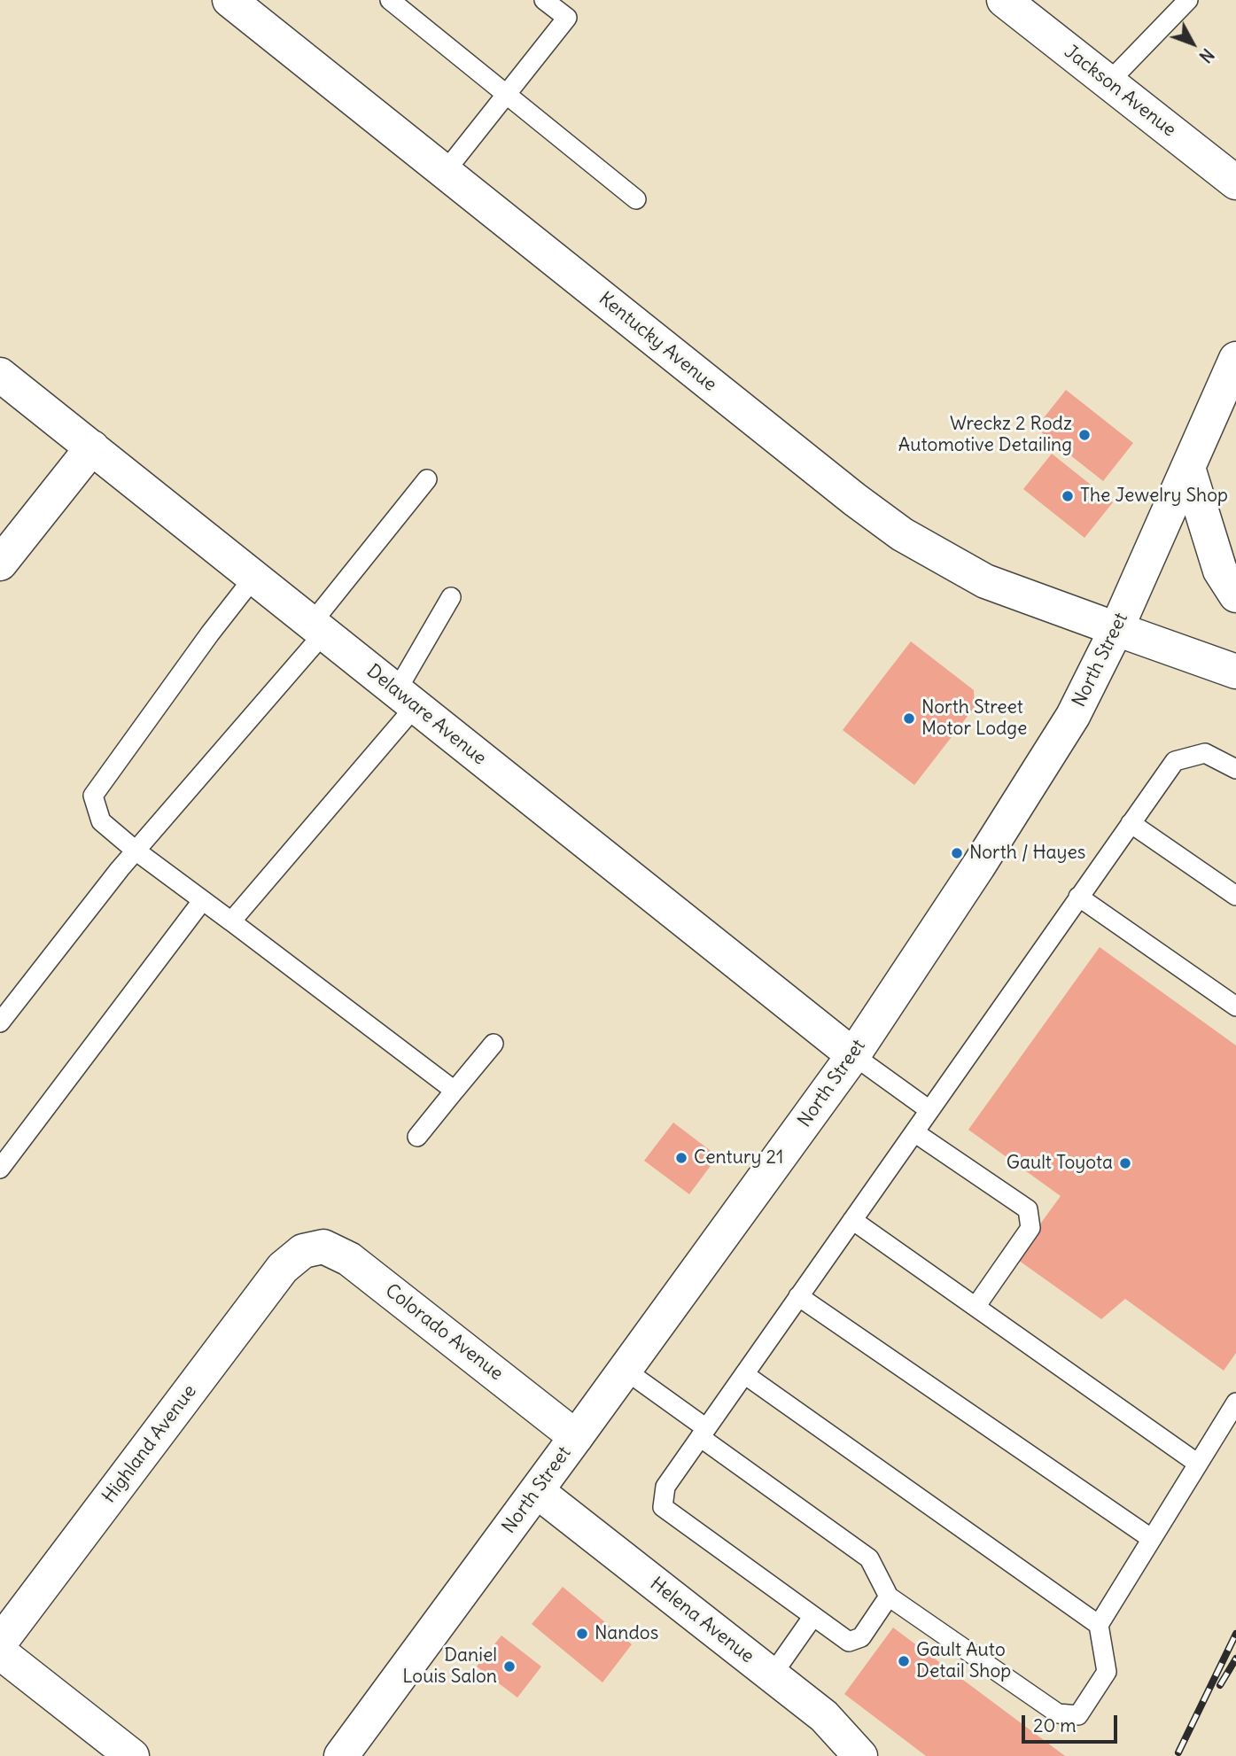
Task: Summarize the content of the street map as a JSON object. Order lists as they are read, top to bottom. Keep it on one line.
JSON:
{"streets":{"street":["Jackson Avenue","Kentucky Avenue","North Street","Delaware Avenue","Colorado Avenue","Highland Avenue","Helena Avenue"]},"crossings":[["Kentucky Avenue","North Street"],["North Street","Delaware Avenue"],["North Street","Colorado Avenue"],["North Street","Helena Avenue"],["Colorado Avenue","Highland Avenue"]],"places":["Wreckz 2 Rodz Automotive Detailing","The Jewelry Shop","North Street Motor Lodge","North / Hayes","Century 21","Gault Toyota","Nandos","Gault Auto Detail Shop","Daniel Louis Salon"],"scale_bar":"20 m","north":"bottom right"}
